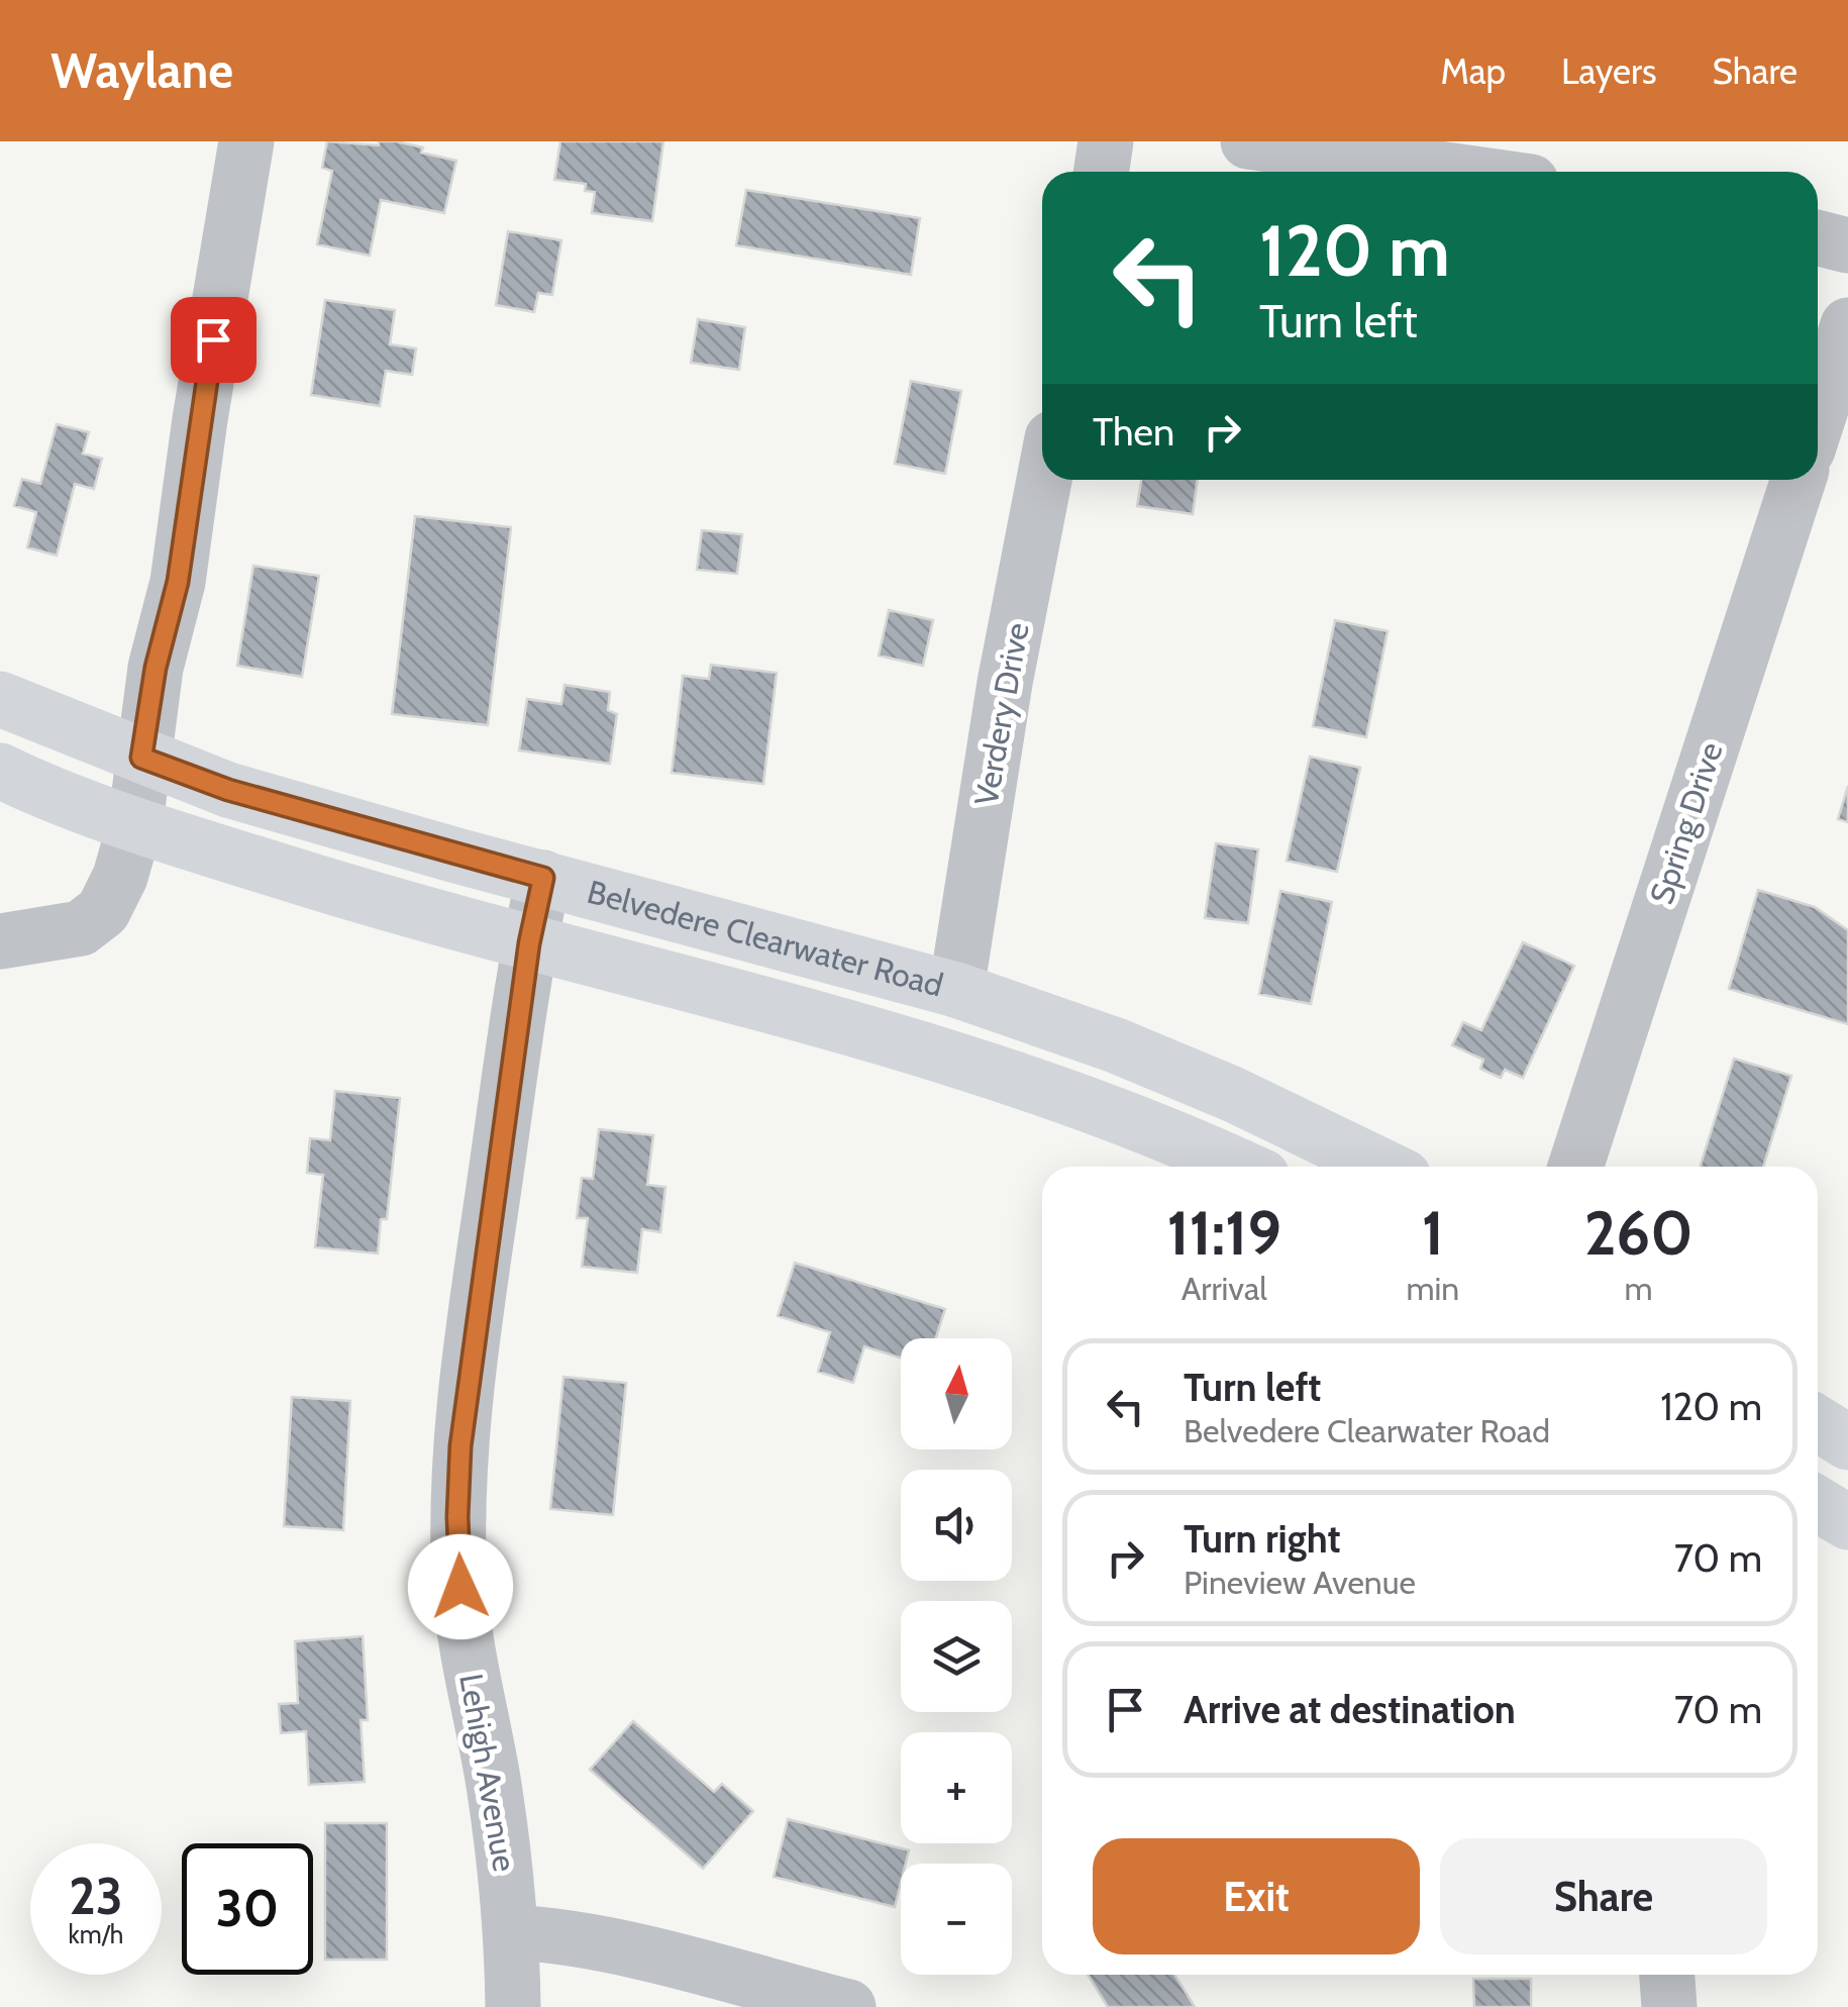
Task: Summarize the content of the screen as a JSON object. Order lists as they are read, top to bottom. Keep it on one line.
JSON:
{"streets":{"main road":["Belvedere Clearwater Road"],"street":["Verdery Drive","Spring Drive","Lehigh Avenue"]},"crossings":[["Verdery Drive","Belvedere Clearwater Road"],["Belvedere Clearwater Road","Lehigh Avenue"]],"north":"top","page":{"header":"Waylane","nav":["Map","Layers","Share"],"turn":["120 m","Turn left"],"then":"Then","eta":["11:19","Arrival","1","min","260","m"],"map_buttons":["+","−"],"list":[{"name":"Turn left","note":"Belvedere Clearwater Road","value":"120 m"},{"name":"Turn right","note":"Pineview Avenue","value":"70 m"},{"name":"Arrive at destination","value":"70 m"}],"buttons":["Exit","Share"],"speed":"23 km/h","limit":"30"}}
